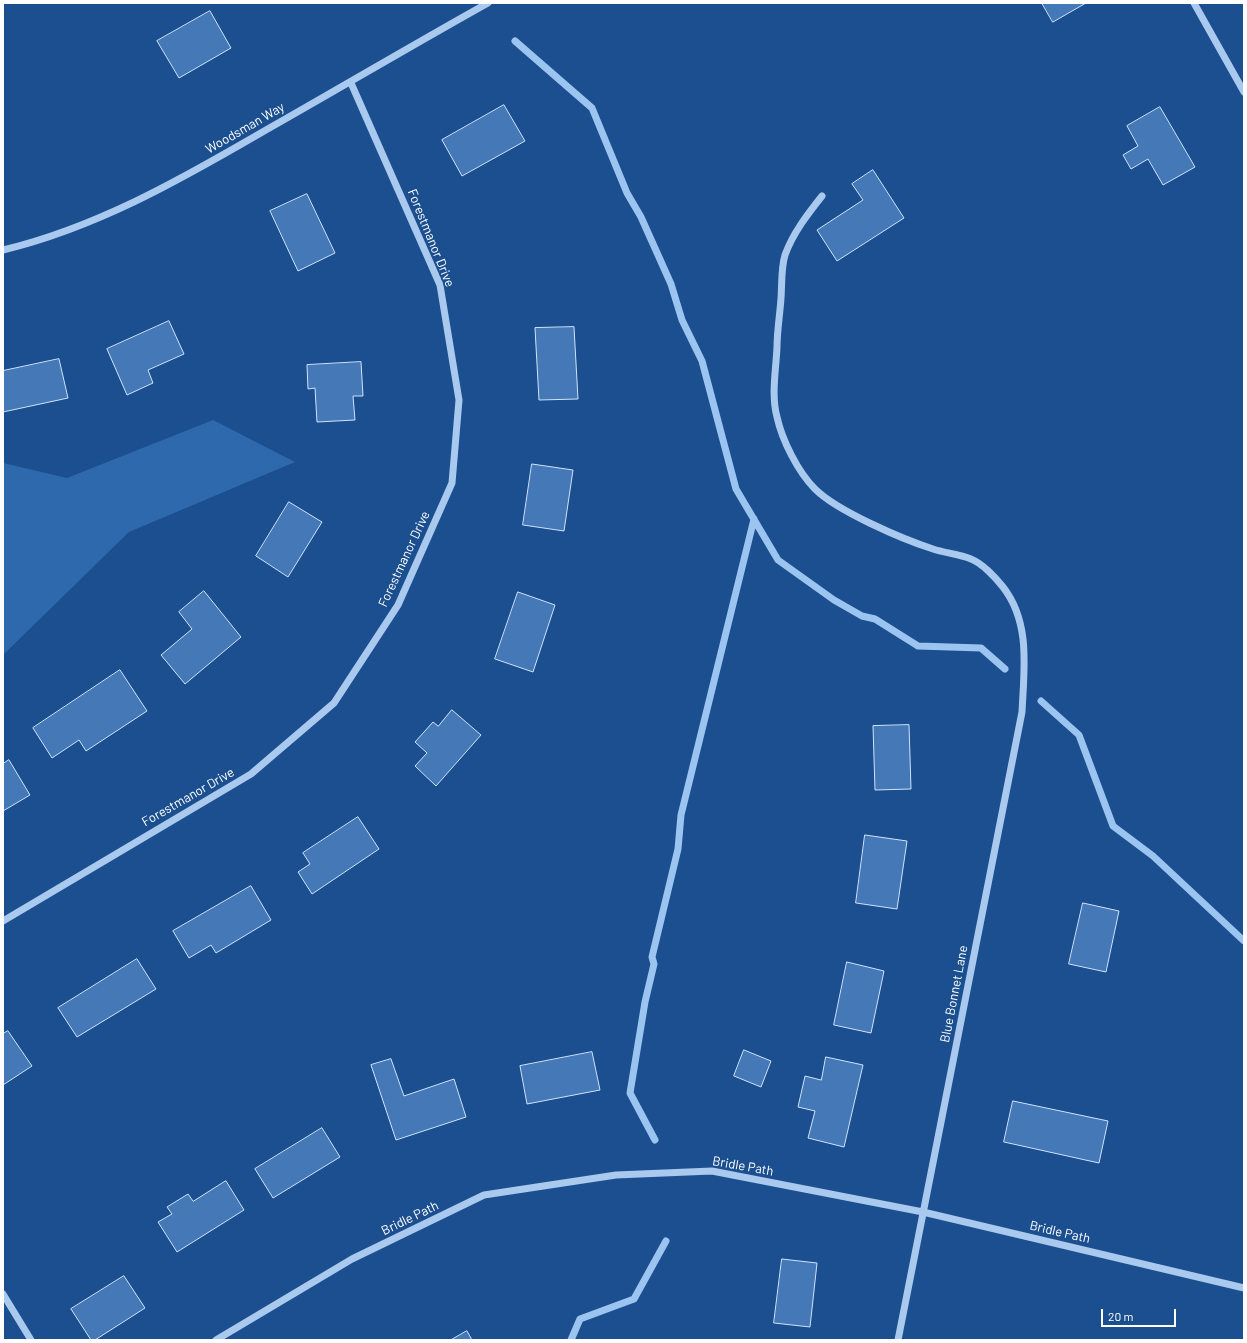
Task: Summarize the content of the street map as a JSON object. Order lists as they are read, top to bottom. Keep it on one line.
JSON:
{"streets":{"street":["Woodsman Way","Forestmanor Drive","Blue Bonnet Lane","Bridle Path"]},"crossings":[["Woodsman Way","Forestmanor Drive"],["Blue Bonnet Lane","Bridle Path"]],"scale_bar":"20 m"}
